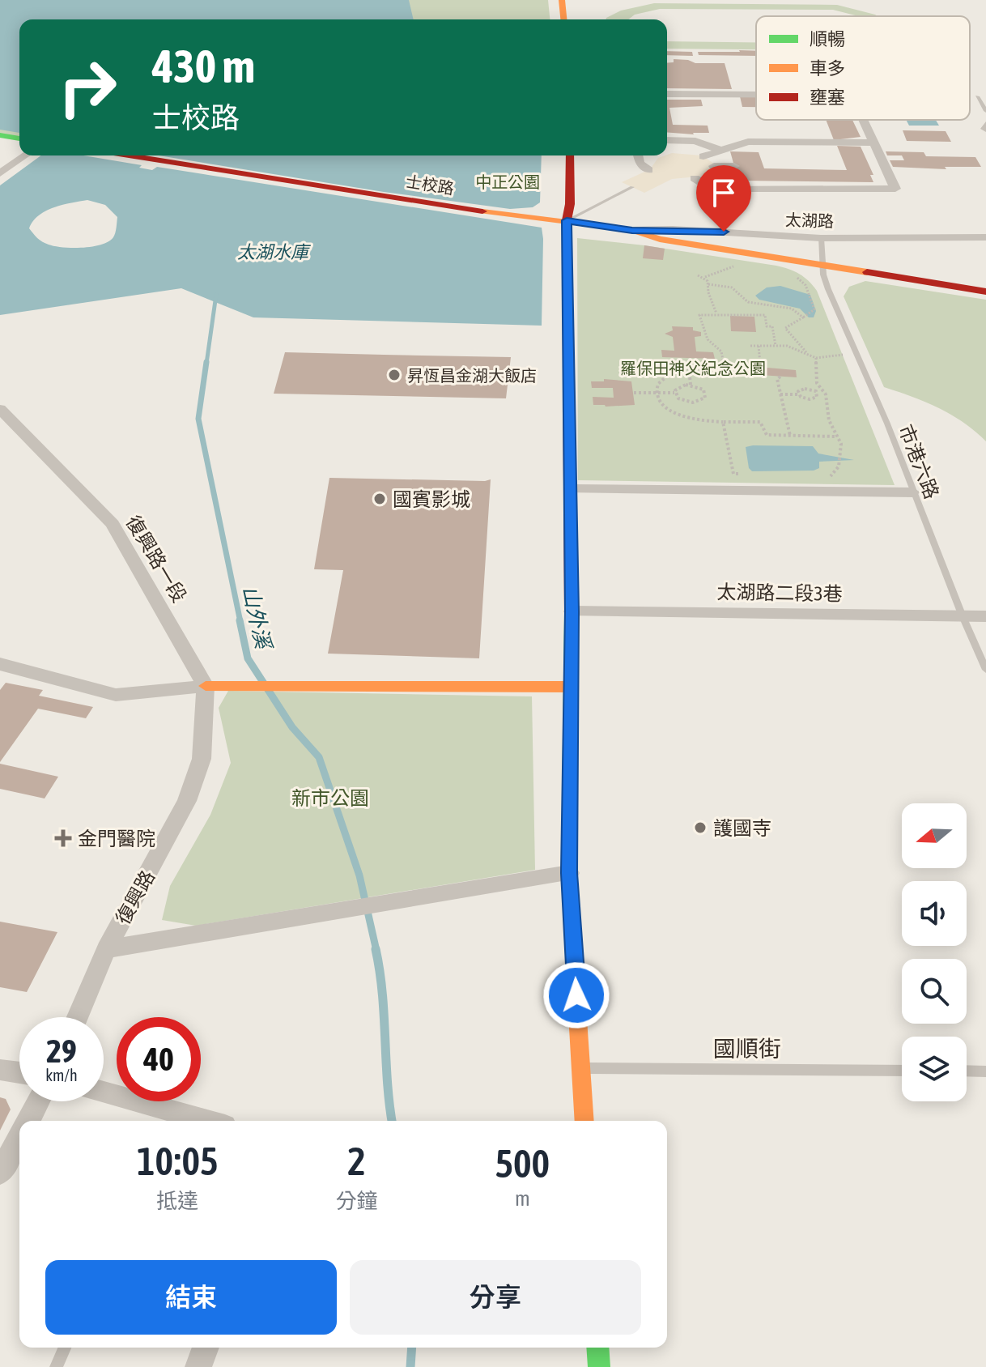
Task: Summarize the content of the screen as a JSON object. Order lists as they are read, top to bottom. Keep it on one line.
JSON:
{"streets":{"street":["士校路","太湖路","復興路一段","太湖路二段3巷","復興路"],"lane":["市港六路","國順街"]},"crossings":[["士校路","太湖路"],["士校路","市港六路"],["太湖路","市港六路"],["市港六路","太湖路二段3巷"],["復興路一段","復興路"]],"water":["太湖水庫","山外溪"],"parks":["中正公園","羅保田神父紀念公園","新市公園"],"places":{"other":["昇恆昌金湖大飯店","國賓影城","護國寺"],"health":["金門醫院"]},"legend":["順暢","車多","壅塞"],"north":"left","page":{"turn":["430 m","士校路"],"speed":"29 km/h","limit":"40","eta":["10:05","抵達","2","分鐘","500","m"],"buttons":["結束","分享"]}}
